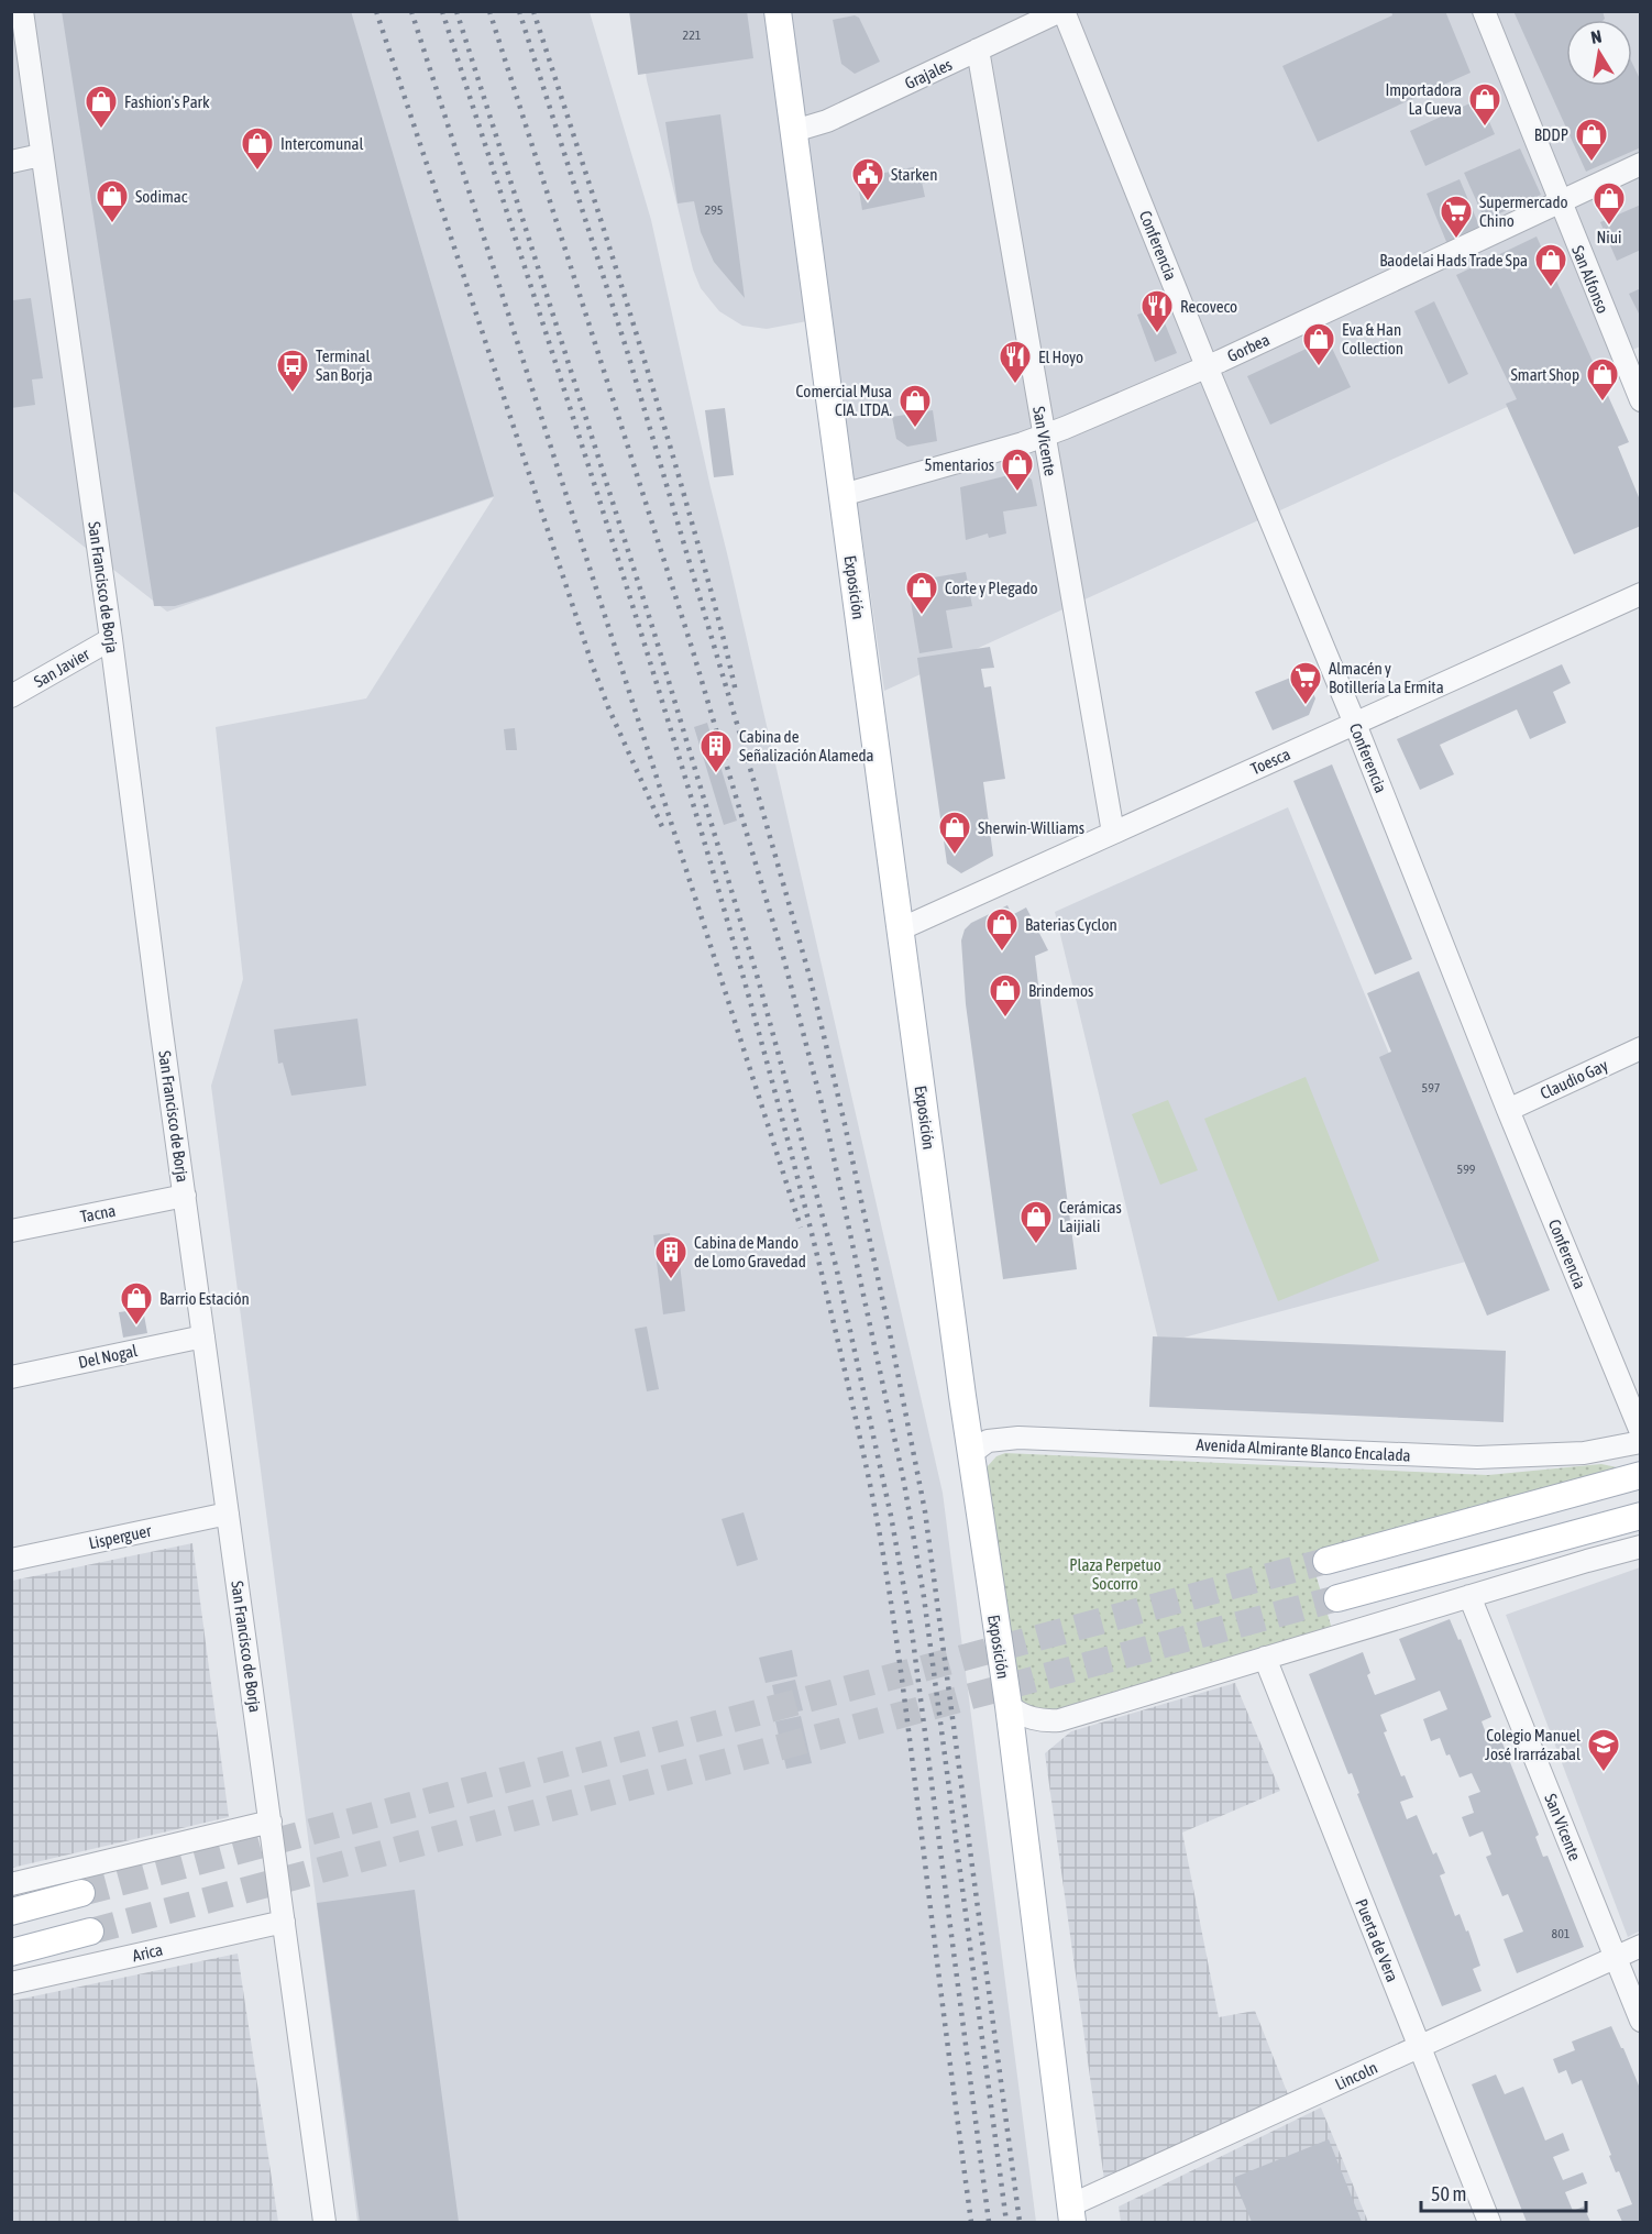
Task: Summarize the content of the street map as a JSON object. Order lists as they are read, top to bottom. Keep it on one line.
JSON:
{"streets":{"main road":["Exposición"],"street":["Grajales","Conferencia","San Alfonso","Gorbea","San Vicente","San Francisco de Borja","San Javier","Toesca","Claudio Gay","Tacna","Del Nogal","Avenida Almirante Blanco Encalada","Lisperguer","Puerta de Vera","Arica","Lincoln"]},"crossings":[["Grajales","Conferencia"],["Grajales","San Vicente"],["Grajales","Exposición"],["Conferencia","Gorbea"],["Conferencia","Toesca"],["Conferencia","Claudio Gay"],["San Alfonso","Gorbea"],["Gorbea","San Vicente"],["Gorbea","Exposición"],["San Vicente","Toesca"],["San Vicente","Lincoln"],["San Francisco de Borja","San Javier"],["San Francisco de Borja","Tacna"],["San Francisco de Borja","Del Nogal"],["San Francisco de Borja","Lisperguer"],["San Francisco de Borja","Arica"],["Exposición","Toesca"],["Exposición","Avenida Almirante Blanco Encalada"],["Exposición","Lincoln"],["Puerta de Vera","Lincoln"]],"parks":["Plaza Perpetuo Socorro"],"places":{"shop":["Importadora La Cueva","Fashion's Park","BDDP","Intercomunal","Sodimac","Niui","Baodelai Hads Trade Spa","Eva & Han Collection","Smart Shop","Comercial Musa CIA. LTDA.","5mentarios","Corte y Plegado","Sherwin-Williams","Baterias Cyclon","Brindemos","Cerámicas Laijiali","Barrio Estación"],"public building":["Starken"],"supermarket":["Supermercado Chino","Almacén y Botillería La Ermita"],"restaurant":["Recoveco","El Hoyo"],"bus stop":["Terminal San Borja"],"building":["Cabina de Señalización Alameda","Cabina de Mando de Lomo Gravedad"],"school or university":["Colegio Manuel José Irarrázabal"]},"house_numbers":["221","295","597","599","801"],"scale_bar":"50 m","north":"top"}
